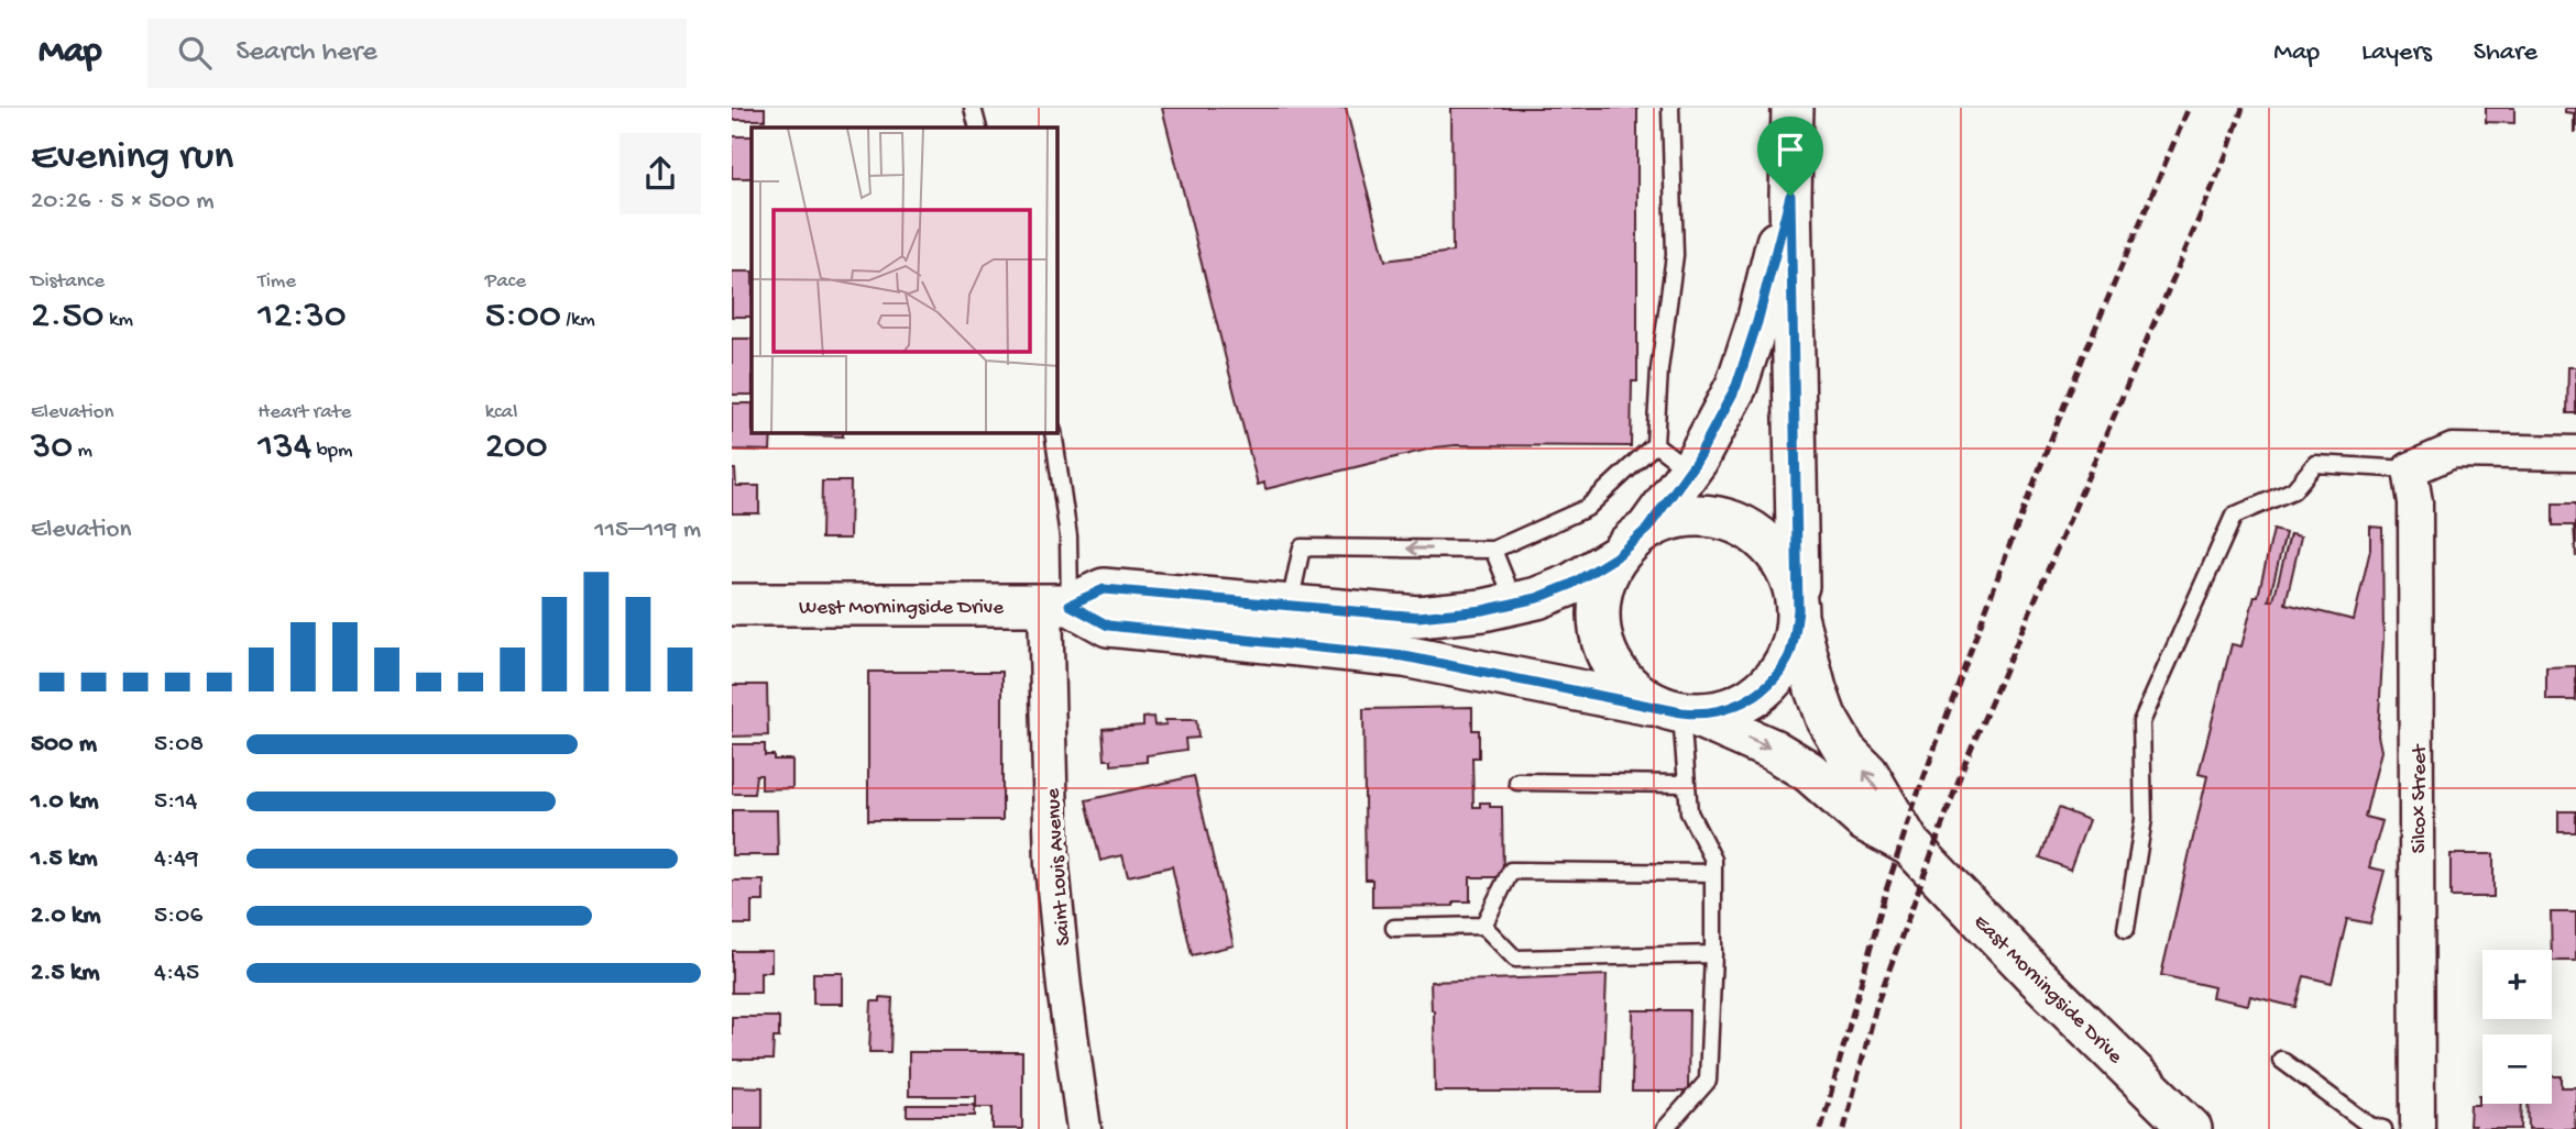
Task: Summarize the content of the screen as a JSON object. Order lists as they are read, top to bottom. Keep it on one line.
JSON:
{"streets":{"street":["West Morningside Drive","Silcox Street","Saint Louis Avenue","East Morningside Drive"]},"crossings":[["West Morningside Drive","Saint Louis Avenue"],["West Morningside Drive","East Morningside Drive"]],"page":{"header":"Map","search":"Search here","nav":["Map","Layers","Share"],"heading":["Evening run","20:26 · 5 × 500 m"],"stats":[["Distance","2.50 km"],["Time","12:30"],["Pace","5:00 /km"],["Elevation","30 m"],["Heart rate","134 bpm"],["kcal","200"]],"chart":["Elevation","115–119 m"],"list":[{"name":"500 m","note":"5:08"},{"name":"1.0 km","note":"5:14"},{"name":"1.5 km","note":"4:49"},{"name":"2.0 km","note":"5:06"},{"name":"2.5 km","note":"4:45"}],"map_buttons":["+","−"]}}
